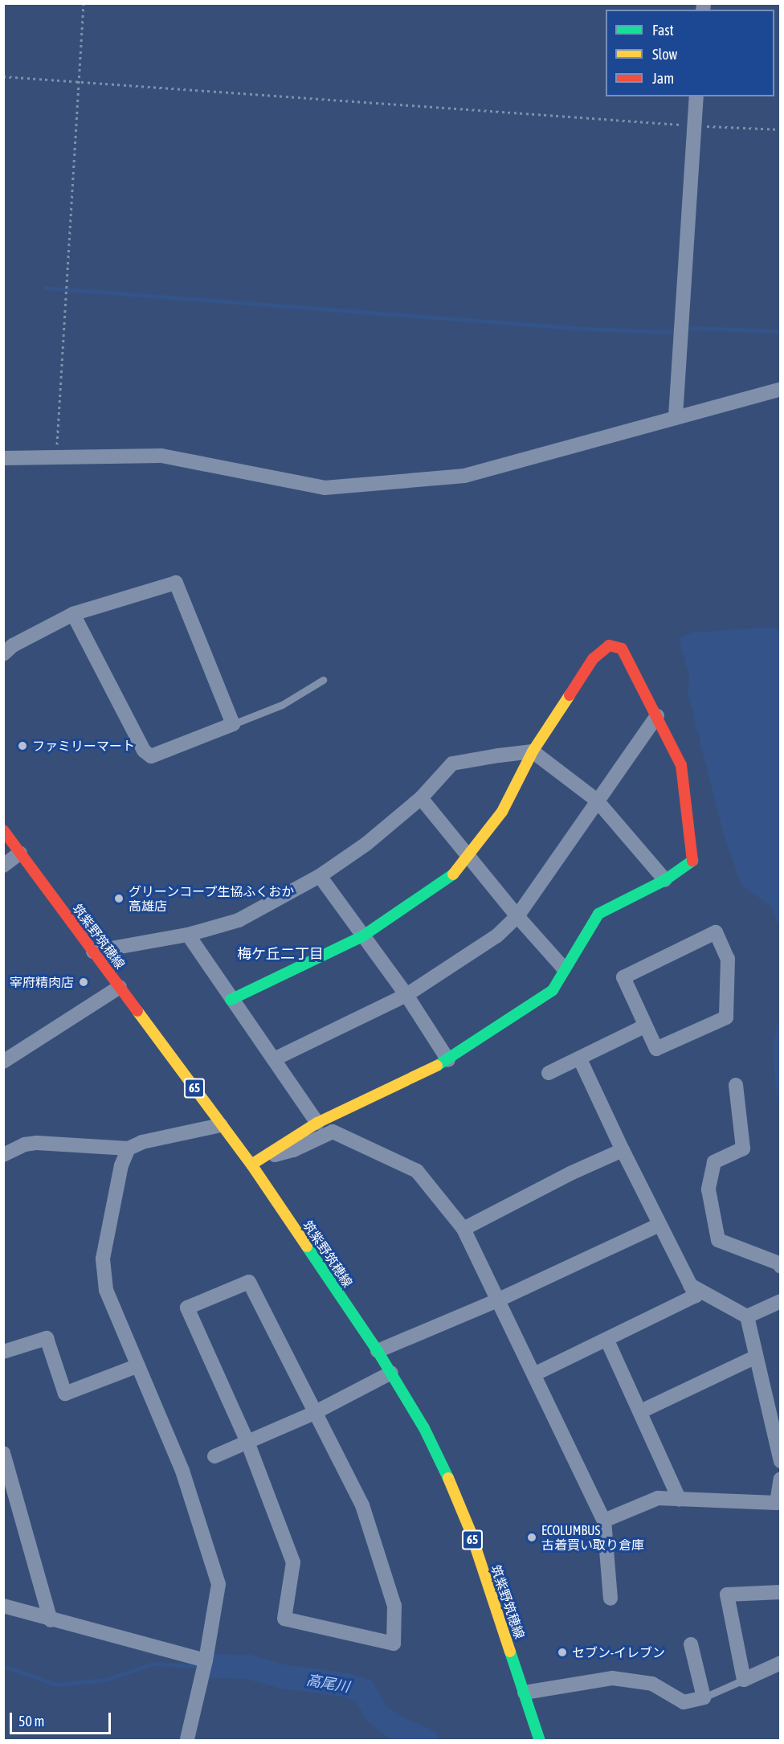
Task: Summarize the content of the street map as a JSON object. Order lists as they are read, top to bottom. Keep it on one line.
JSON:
{"streets":{"street":["筑紫野筑穂線","65"]},"districts":["梅ケ丘二丁目"],"water":["高尾川"],"places":["ファミリーマート","グリーンコープ生協ふくおか 高雄店","宰府精肉店","ECOLUMBUS 古着買い取り倉庫","セブン-イレブン"],"legend":["Fast","Slow","Jam"],"scale_bar":"50 m"}
